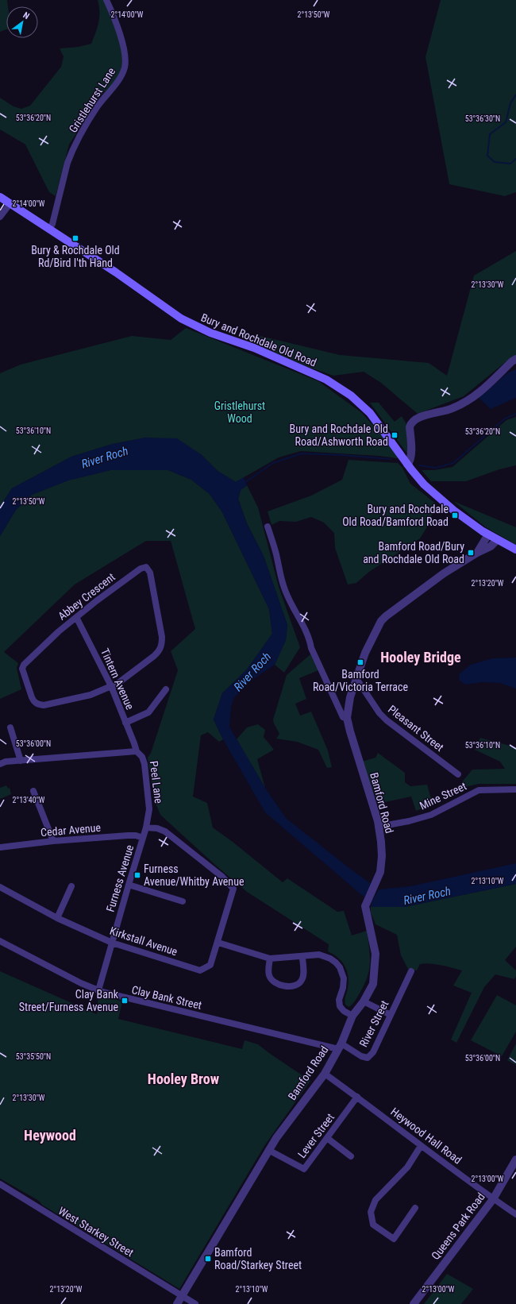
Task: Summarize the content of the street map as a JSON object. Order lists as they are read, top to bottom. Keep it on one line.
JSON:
{"streets":{"main road":["Bury and Rochdale Old Road"],"street":["Gristlehurst Lane","Abbey Crescent","Tintern Avenue","Pleasant Street","Peel Lane","Mine Street","Bamford Road","Cedar Avenue","Furness Avenue","Kirkstall Avenue","Clay Bank Street","River Street","Lever Street","Heywood Hall Road","Queens Park Road","West Starkey Street"]},"crossings":[["Gristlehurst Lane","Bury and Rochdale Old Road"],["Bury and Rochdale Old Road","Bamford Road"],["Abbey Crescent","Tintern Avenue"],["Tintern Avenue","Peel Lane"],["Pleasant Street","Bamford Road"],["Peel Lane","Furness Avenue"],["Peel Lane","Kirkstall Avenue"],["Mine Street","Bamford Road"],["Bamford Road","Clay Bank Street"],["Bamford Road","River Street"],["Bamford Road","Lever Street"],["Bamford Road","Heywood Hall Road"],["Bamford Road","West Starkey Street"],["Cedar Avenue","Furness Avenue"],["Furness Avenue","Kirkstall Avenue"],["Furness Avenue","Clay Bank Street"],["Clay Bank Street","River Street"],["Lever Street","Heywood Hall Road"],["Heywood Hall Road","Queens Park Road"]],"districts":["Hooley Bridge","Hooley Brow","Heywood"],"water":["River Roch"],"parks":["Gristlehurst Wood"],"places":{"transit":["Bury & Rochdale Old Rd/Bird I'th Hand","Bury and Rochdale Old Road/Ashworth Road","Bury and Rochdale Old Road/Bamford Road","Bamford Road/Bury and Rochdale Old Road","Bamford Road/Victoria Terrace","Furness Avenue/Whitby Avenue","Clay Bank Street/Furness Avenue","Bamford Road/Starkey Street"]},"north":"top right","coordinates":["2°13'50\"W","2°14'00\"W","53°36'20\"N","53°36'30\"N","2°13'30\"W","53°36'10\"N","2°13'20\"W","53°36'00\"N","2°13'40\"W","2°13'10\"W","53°35'50\"N","2°13'00\"W"]}
